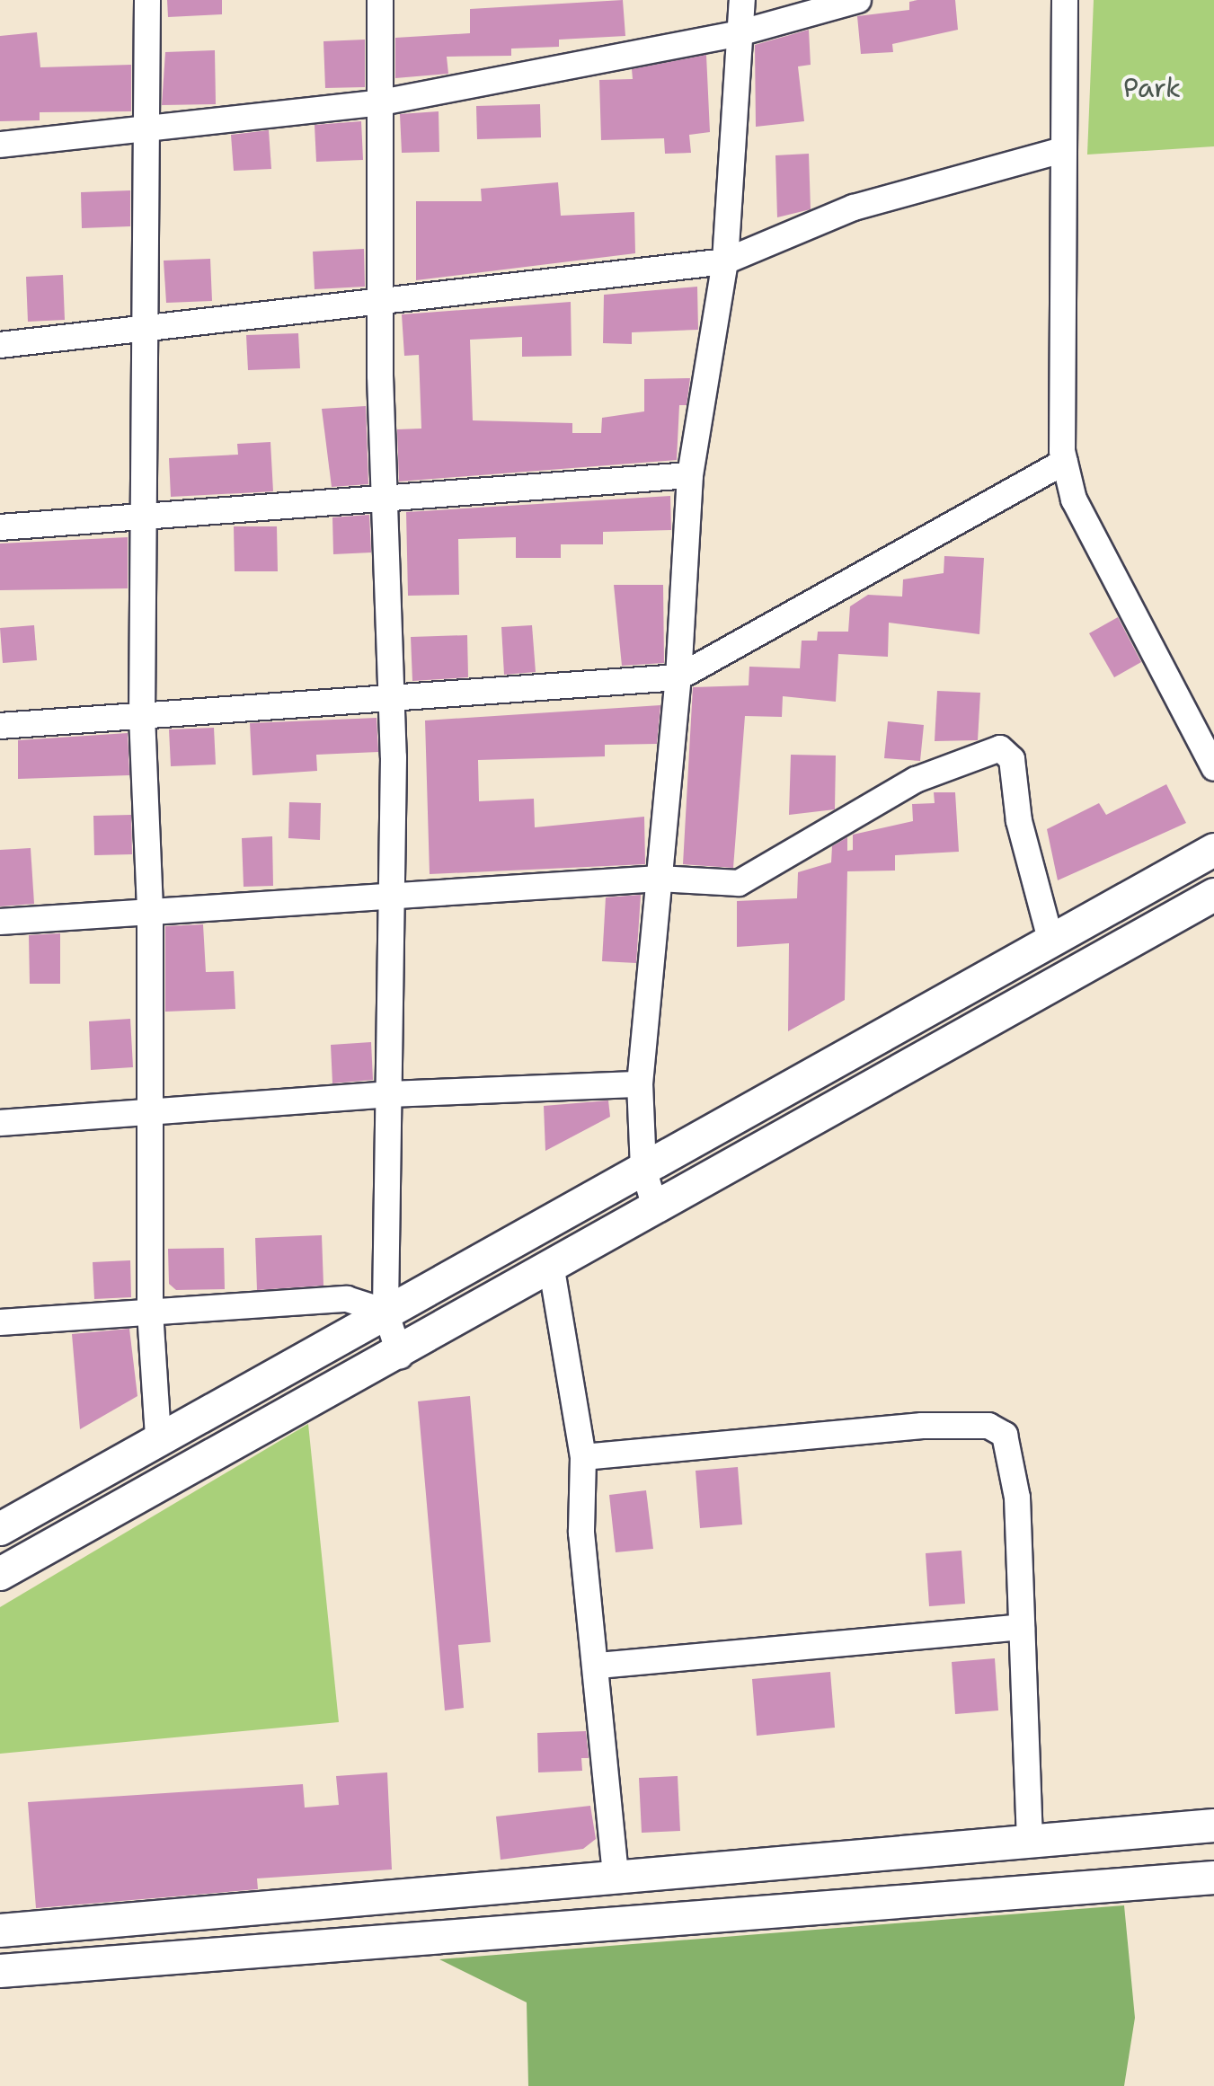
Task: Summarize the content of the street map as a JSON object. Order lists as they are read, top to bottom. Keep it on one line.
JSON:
{"parks":["Park"]}
